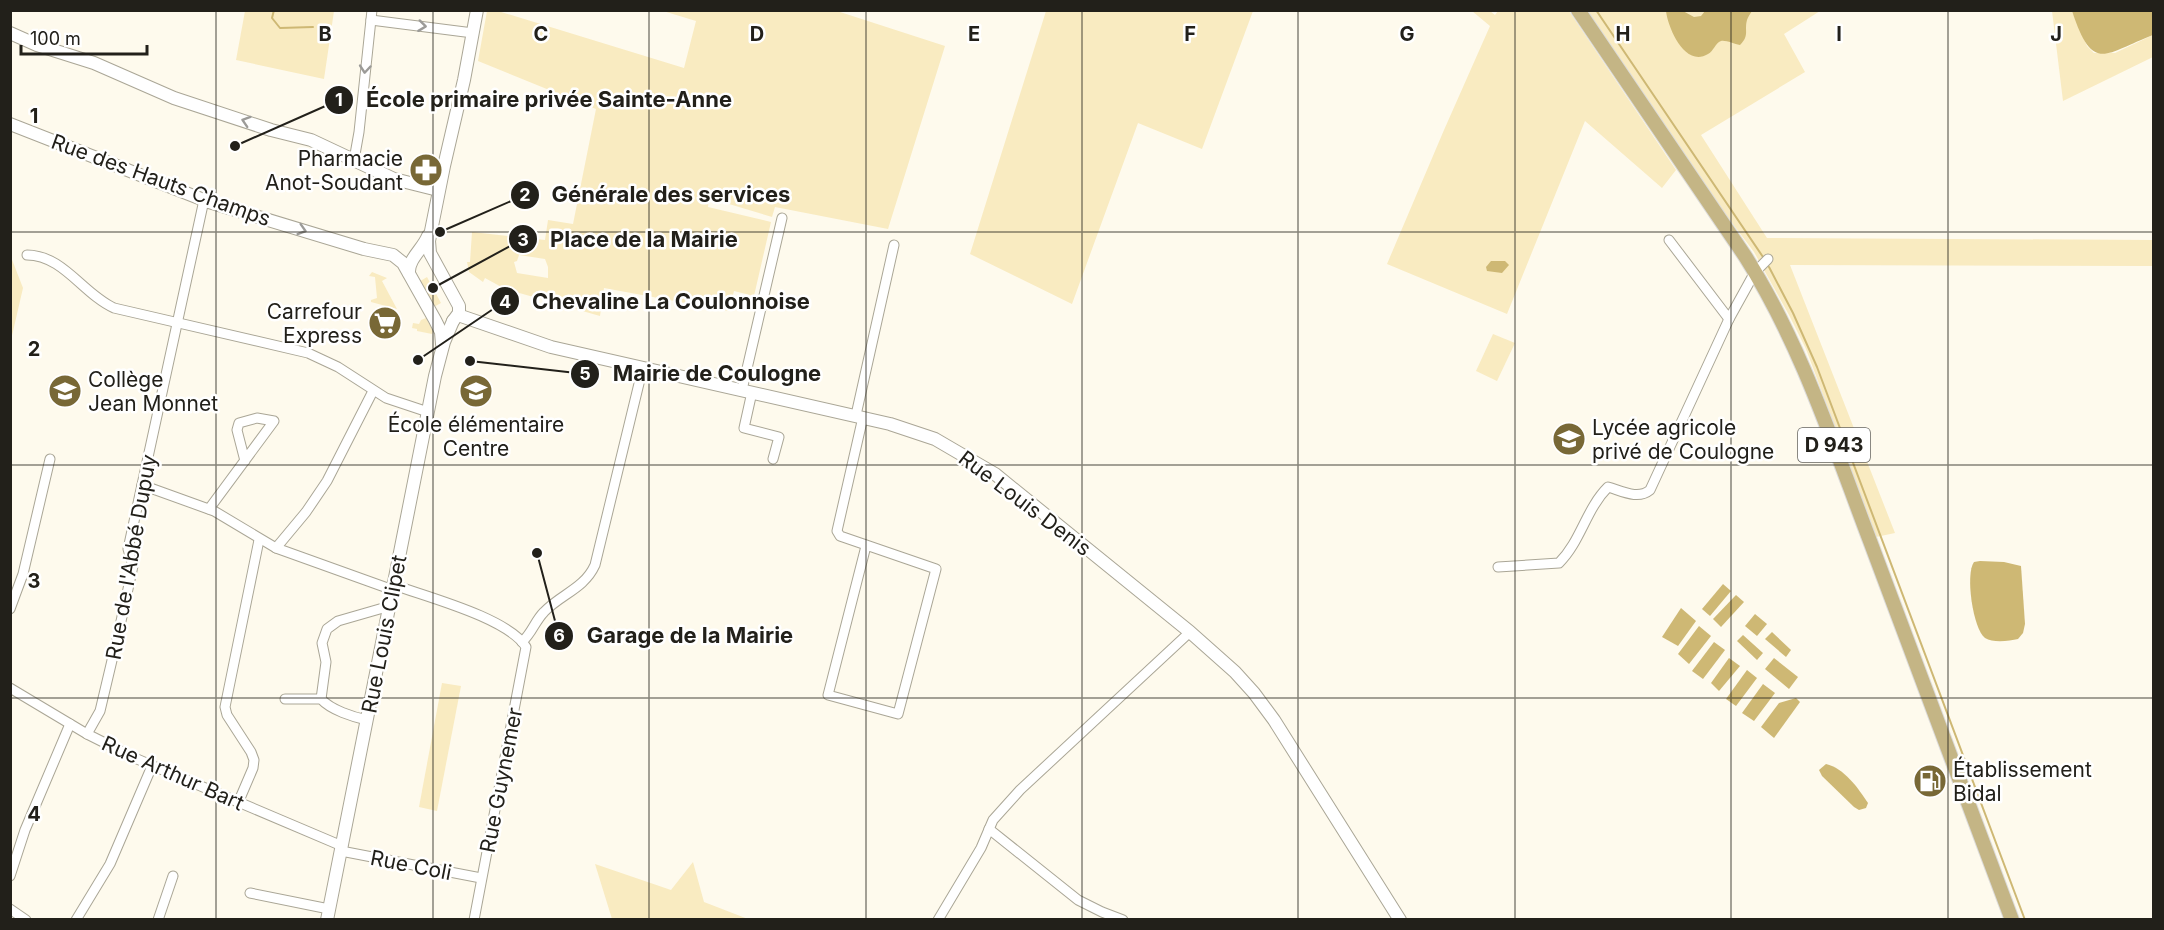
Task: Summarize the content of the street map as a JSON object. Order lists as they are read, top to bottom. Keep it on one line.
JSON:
{"streets":{"main road":["D 943"],"street":["Rue des Hauts Champs","Rue Louis Denis","Rue de l'Abbé Dupuy","Rue Louis Clipet","Rue Arthur Bart","Rue Guynemer","Rue Coli"]},"crossings":[["Rue des Hauts Champs","Rue Louis Denis"],["Rue des Hauts Champs","Rue de l'Abbé Dupuy"],["Rue des Hauts Champs","Rue Louis Clipet"],["Rue Louis Denis","Rue Louis Clipet"],["Rue de l'Abbé Dupuy","Rue Arthur Bart"],["Rue Louis Clipet","Rue Arthur Bart"],["Rue Louis Clipet","Rue Coli"],["Rue Arthur Bart","Rue Coli"],["Rue Guynemer","Rue Coli"]],"places":{"other":["École primaire privée Sainte-Anne","Générale des services","Place de la Mairie","Chevaline La Coulonnoise","Mairie de Coulogne","Garage de la Mairie"],"pharmacy":["Pharmacie Anot-Soudant"],"supermarket":["Carrefour Express"],"school or university":["Collège Jean Monnet","École élémentaire Centre","Lycée agricole privé de Coulogne"],"fuel station":["Établissement Bidal"]},"scale_bar":"100 m","grid":{"columns":["B","C","D","E","F","G","H","I","J"],"rows":["1","2","3","4"]}}
